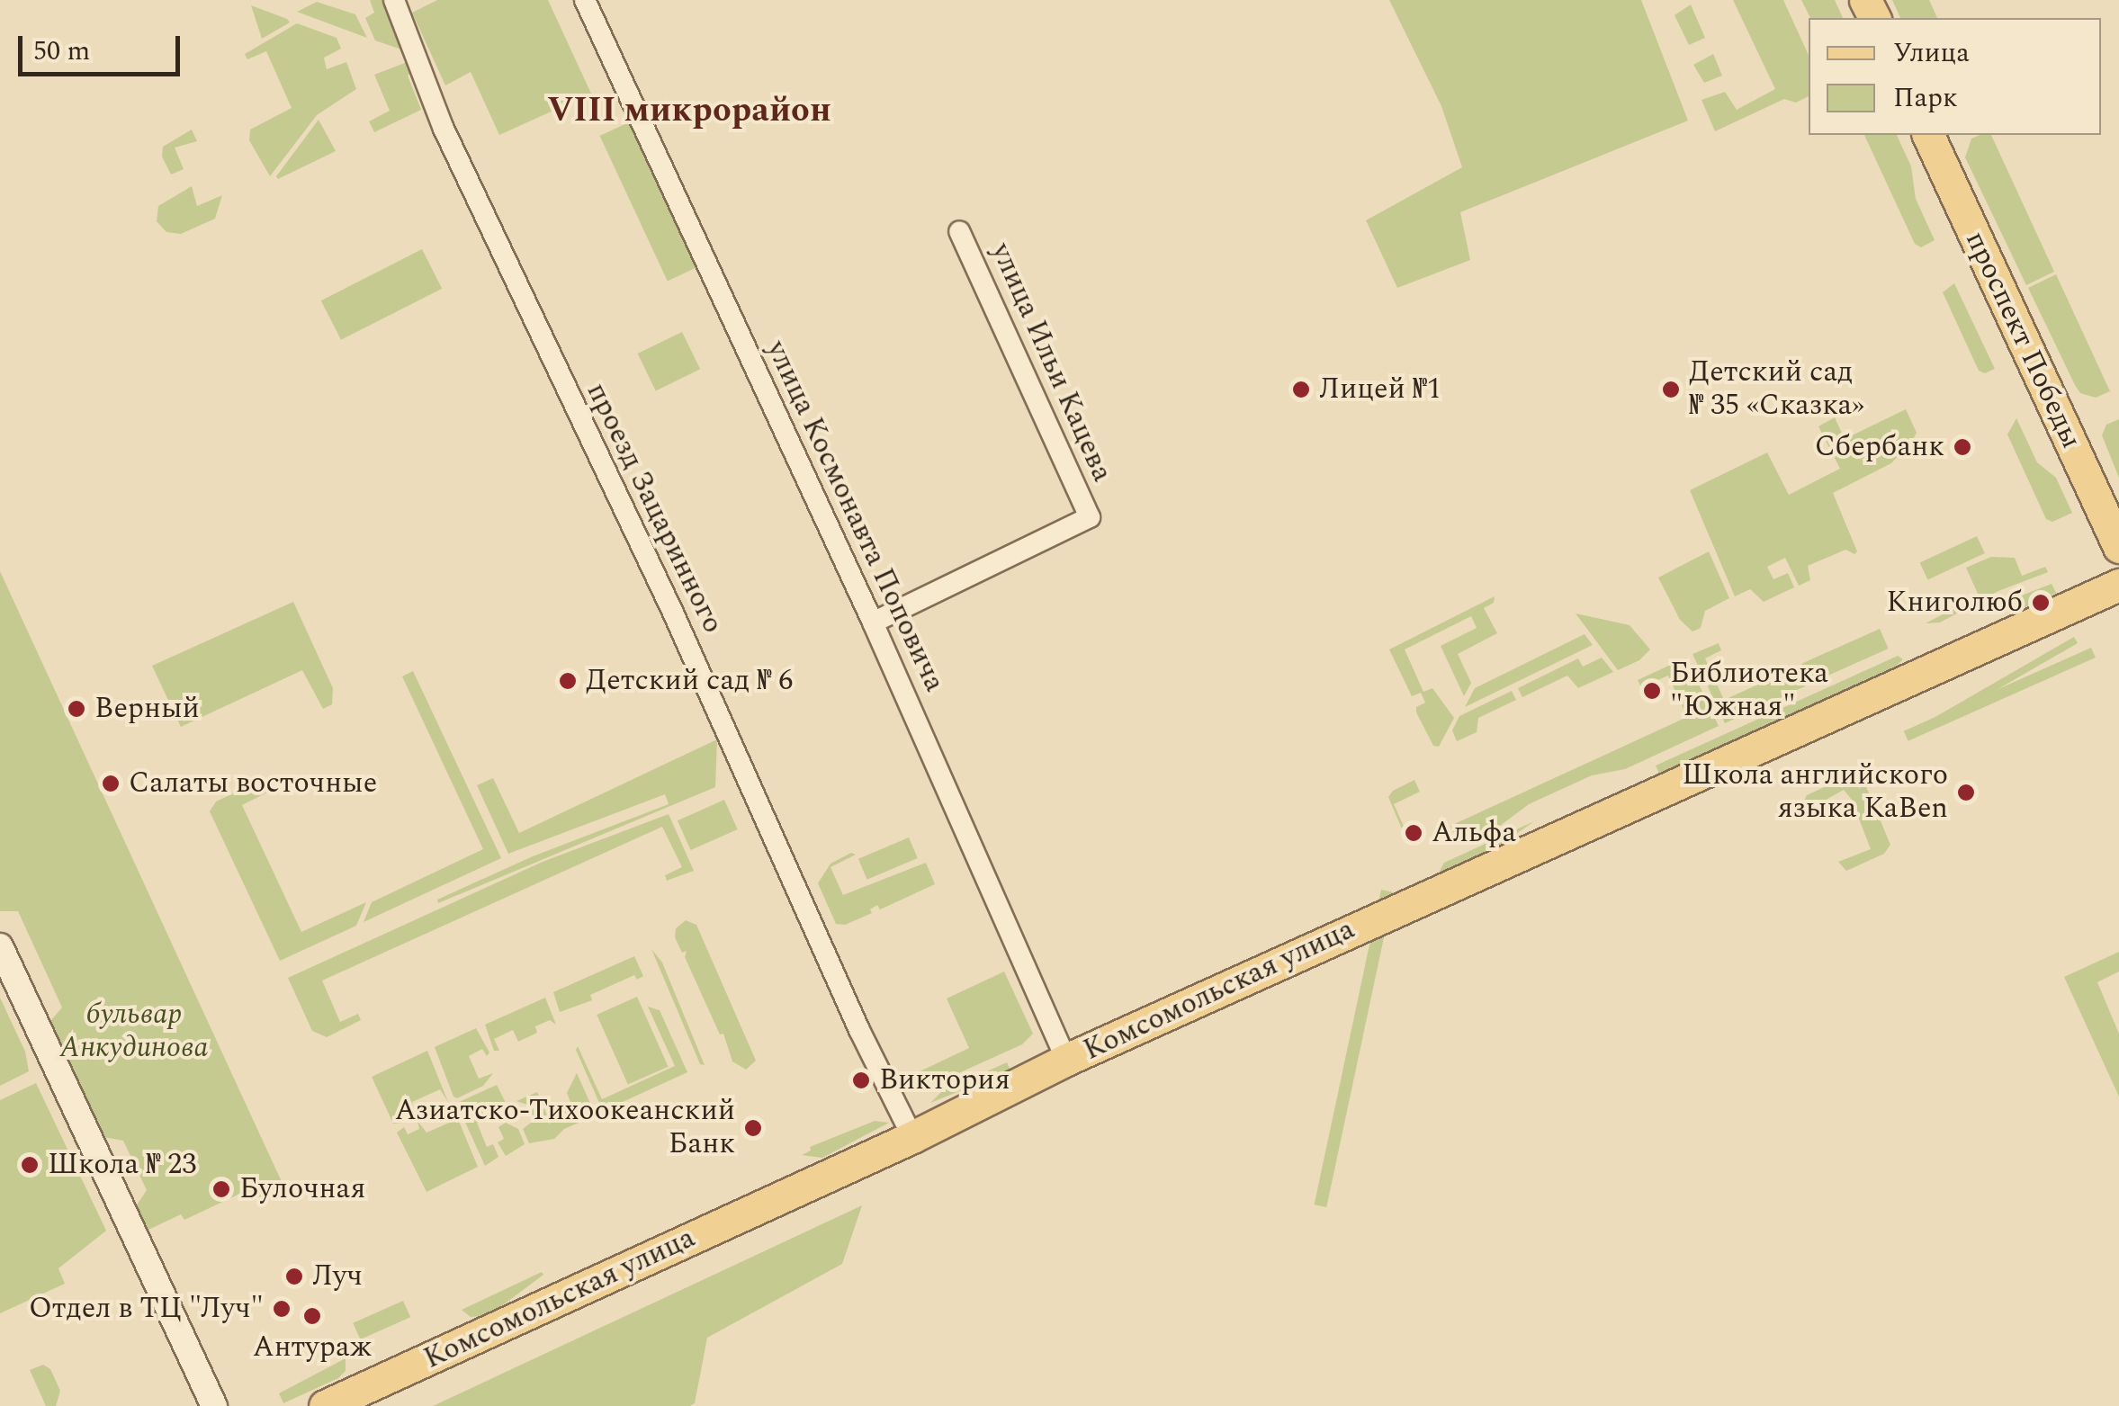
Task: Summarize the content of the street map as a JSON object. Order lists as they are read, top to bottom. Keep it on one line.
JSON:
{"streets":{"main road":["проспект Победы","Комсомольская улица"],"street":["улица Ильи Кацева","проезд Зацаринного","улица Космонавта Поповича"]},"crossings":[["улица Ильи Кацева","улица Космонавта Поповича"],["проезд Зацаринного","Комсомольская улица"],["улица Космонавта Поповича","Комсомольская улица"]],"districts":["VIII микрорайон"],"parks":["бульвар Анкудинова"],"places":["Лицей №1","Детский сад № 35 «Сказка»","Сбербанк","Книголюб","Детский сад № 6","Библиотека \"Южная\"","Верный","Салаты восточные","Школа английского языка KaBen","Альфа","Виктория","Азиатско-Тихоокеанский Банк","Школа № 23","Булочная","Луч","Отдел в ТЦ \"Луч\"","Антураж"],"legend":["Улица","Парк"],"scale_bar":"50 m"}
